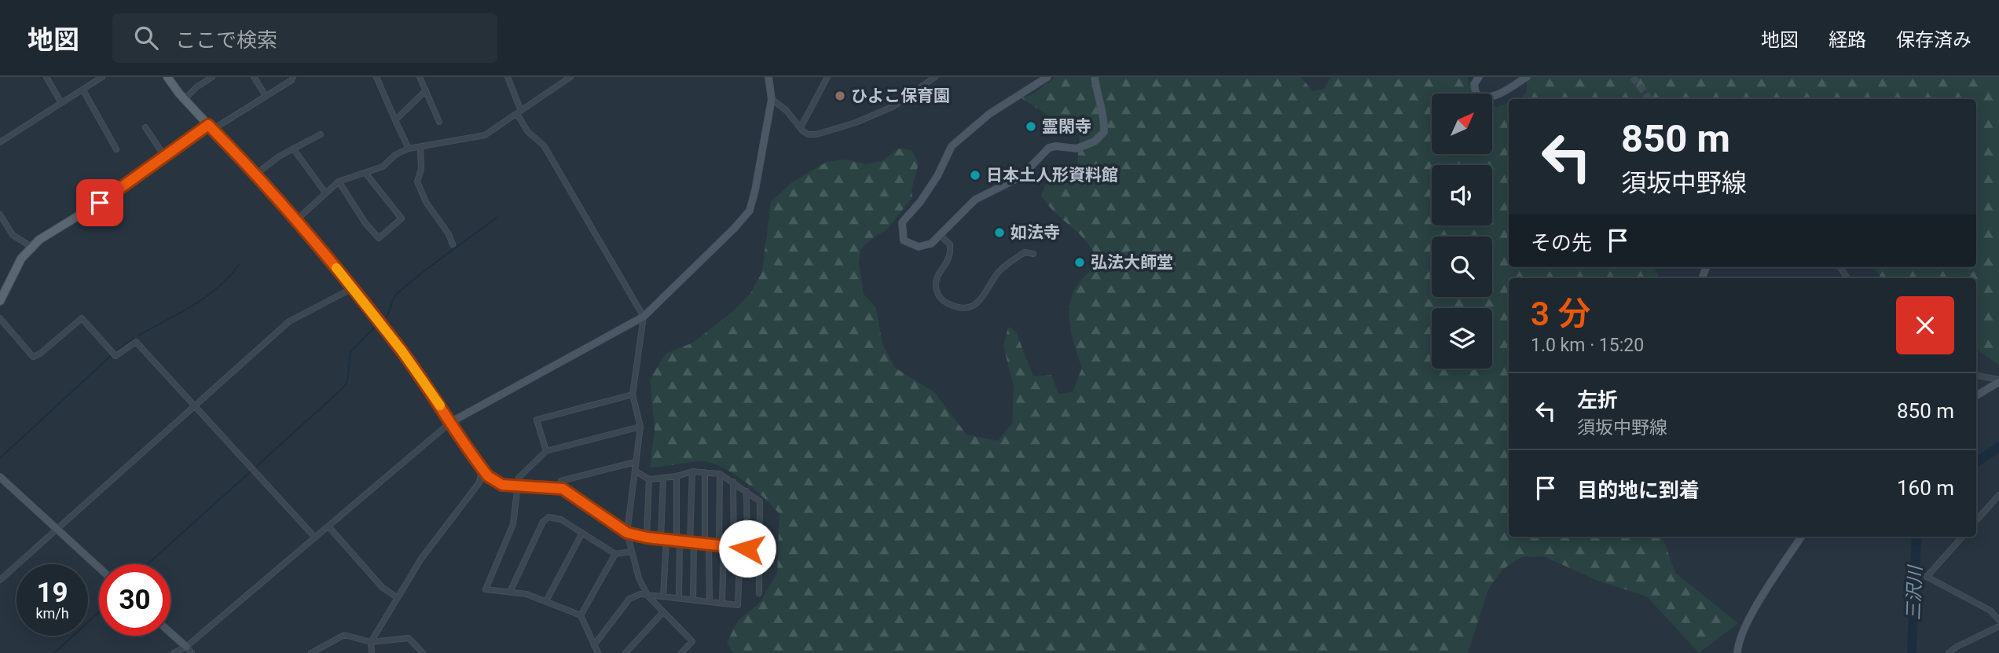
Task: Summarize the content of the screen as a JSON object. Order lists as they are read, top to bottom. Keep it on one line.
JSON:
{"water":["三沢川"],"places":["ひよこ保育園","霊閑寺","日本土人形資料館","如法寺","弘法大師堂"],"north":"top right","page":{"header":"地図","search":"ここで検索","nav":["地図","経路","保存済み"],"turn":["850 m","須坂中野線"],"then":"その先","heading":["3 分","1.0 km · 15:20"],"list":[{"name":"左折","note":"須坂中野線","value":"850 m"},{"name":"目的地に到着","value":"160 m"}],"speed":"19 km/h","limit":"30"}}
